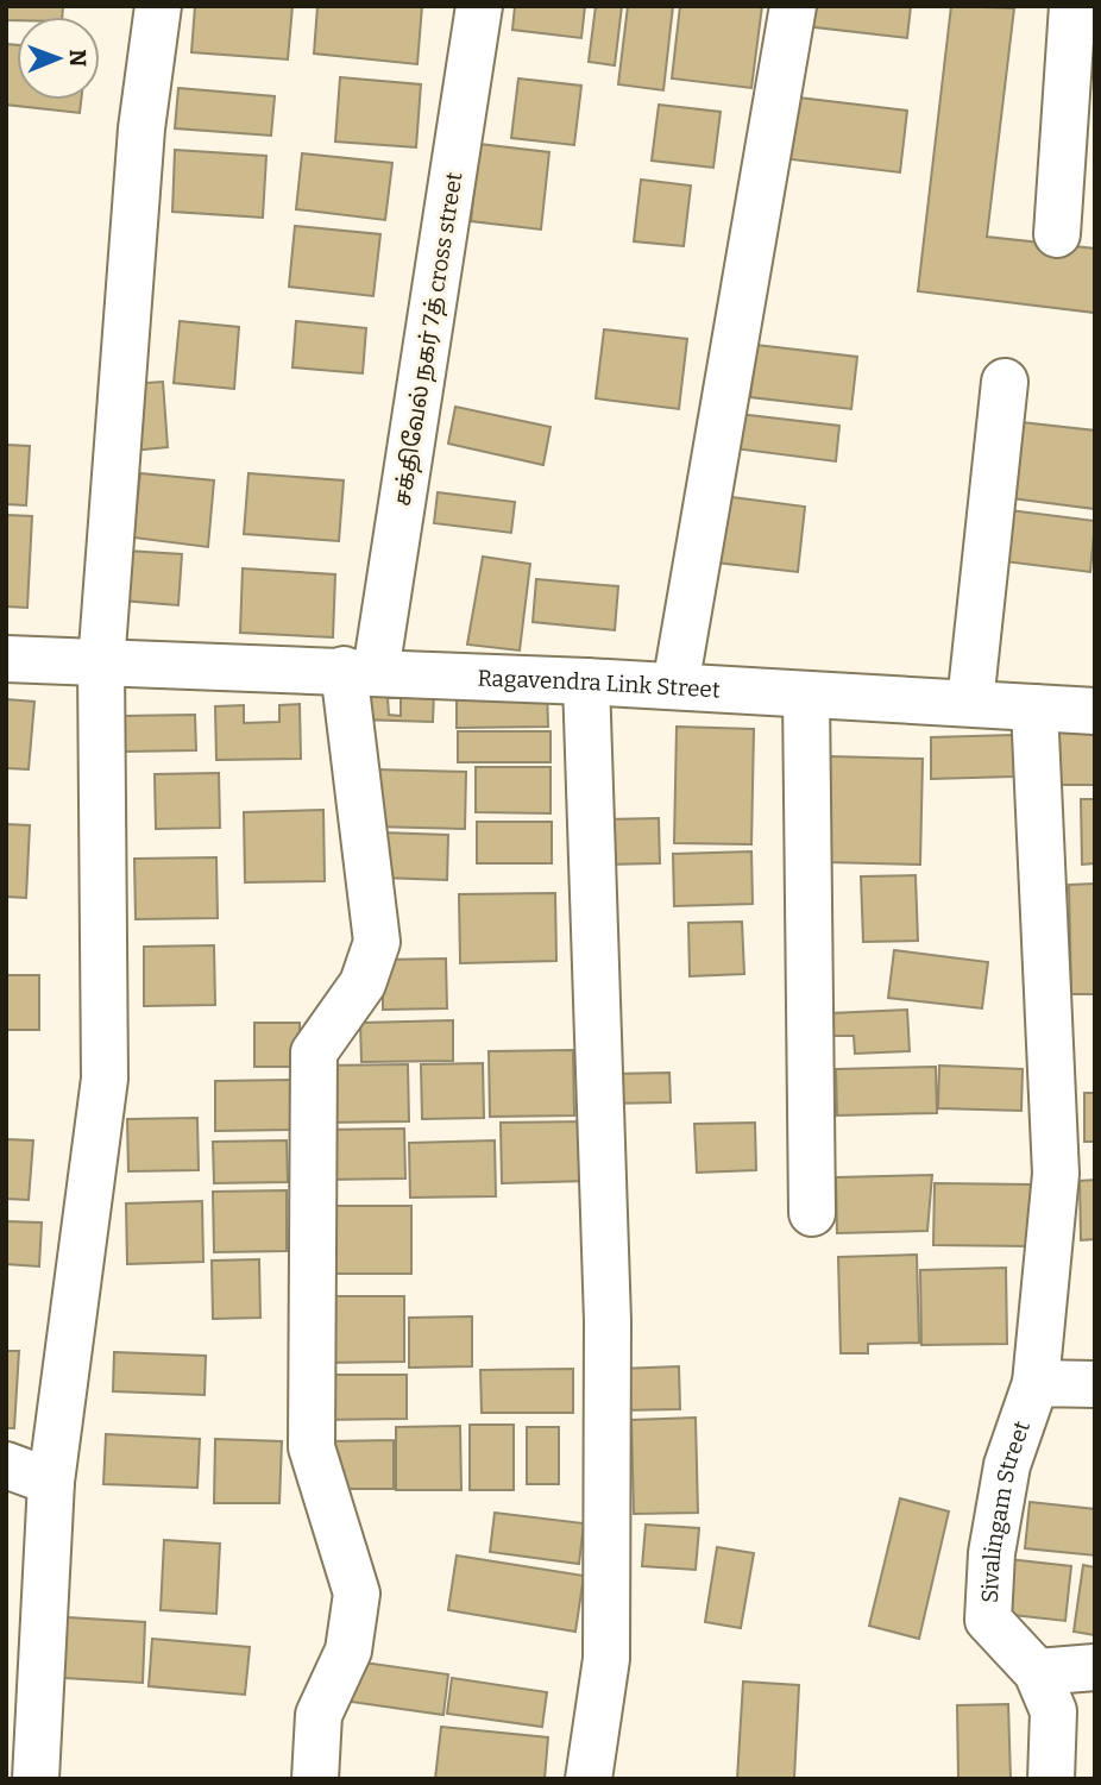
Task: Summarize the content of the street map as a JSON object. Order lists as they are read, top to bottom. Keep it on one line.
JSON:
{"streets":{"street":["சக்திவேல் நகர் 7த் cross street","Ragavendra Link Street","Sivalingam Street"]},"crossings":[["சக்திவேல் நகர் 7த் cross street","Ragavendra Link Street"],["Ragavendra Link Street","Sivalingam Street"]],"north":"right"}
